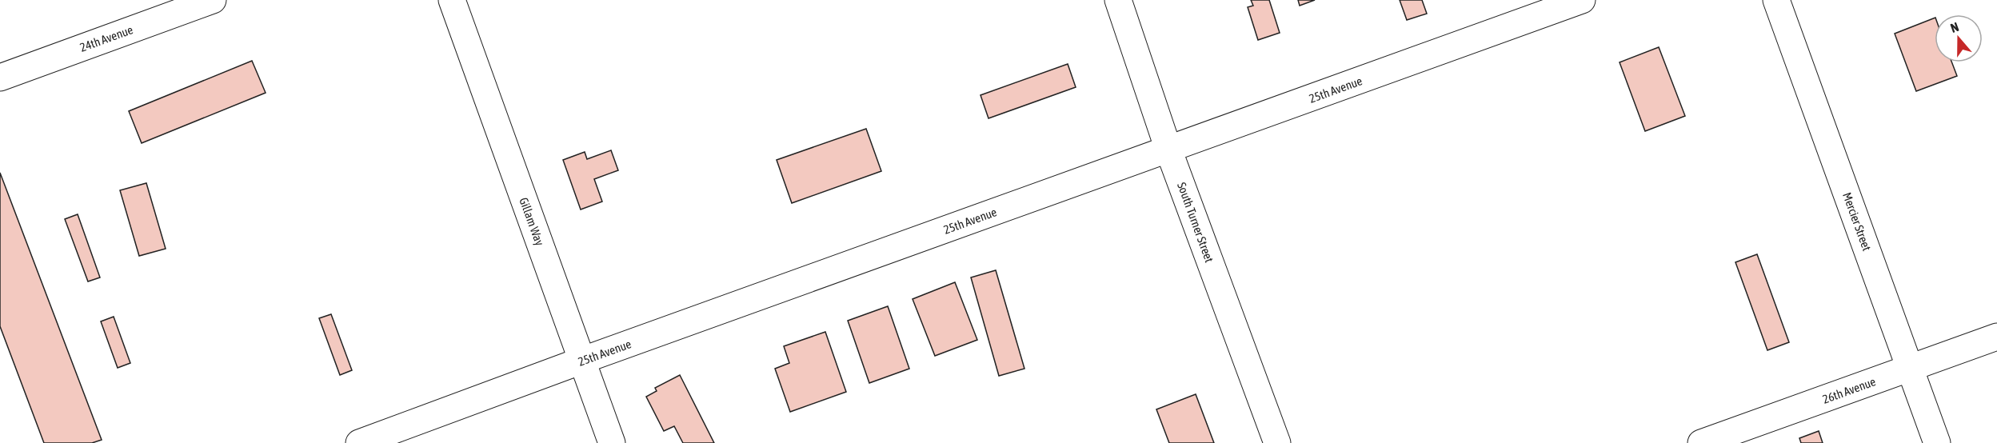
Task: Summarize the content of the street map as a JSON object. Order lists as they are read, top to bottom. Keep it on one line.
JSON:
{"streets":{"street":["24th Avenue","25th Avenue","Gillam Way","Mercier Street","South Turner Street","26th Avenue"]},"crossings":[["25th Avenue","Gillam Way"],["25th Avenue","South Turner Street"],["Mercier Street","26th Avenue"]],"north":"top"}
